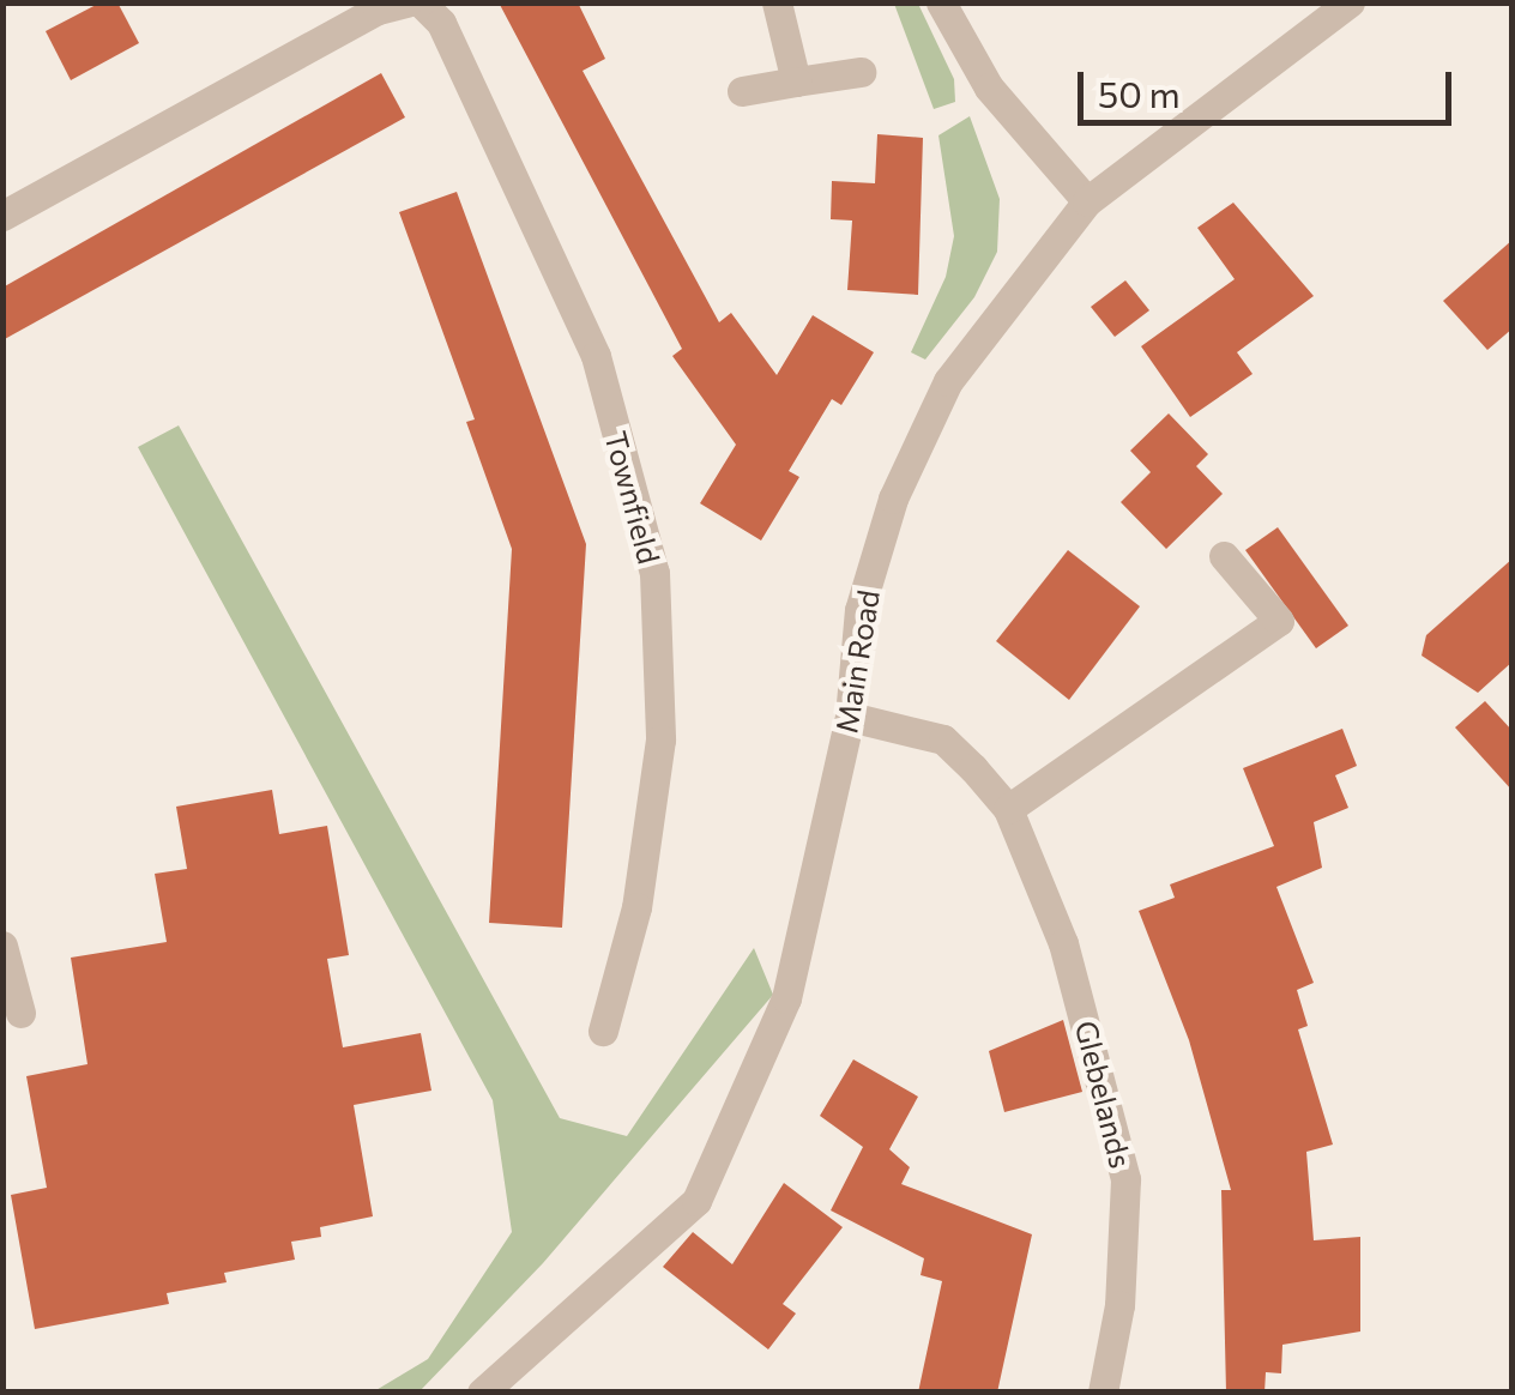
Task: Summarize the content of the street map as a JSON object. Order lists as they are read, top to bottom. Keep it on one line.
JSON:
{"streets":{"street":["Townfield","Main Road","Glebelands"]},"crossings":[["Main Road","Glebelands"]],"scale_bar":"50 m"}
